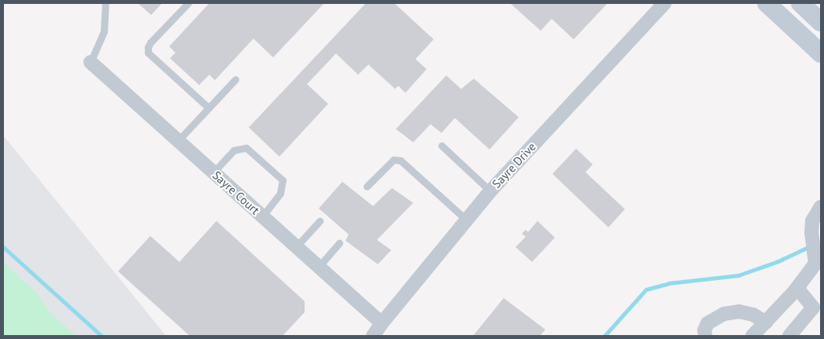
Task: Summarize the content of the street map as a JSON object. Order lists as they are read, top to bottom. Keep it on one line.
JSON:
{"streets":{"street":["Sayre Drive","Sayre Court"]},"crossings":[["Sayre Drive","Sayre Court"]]}
